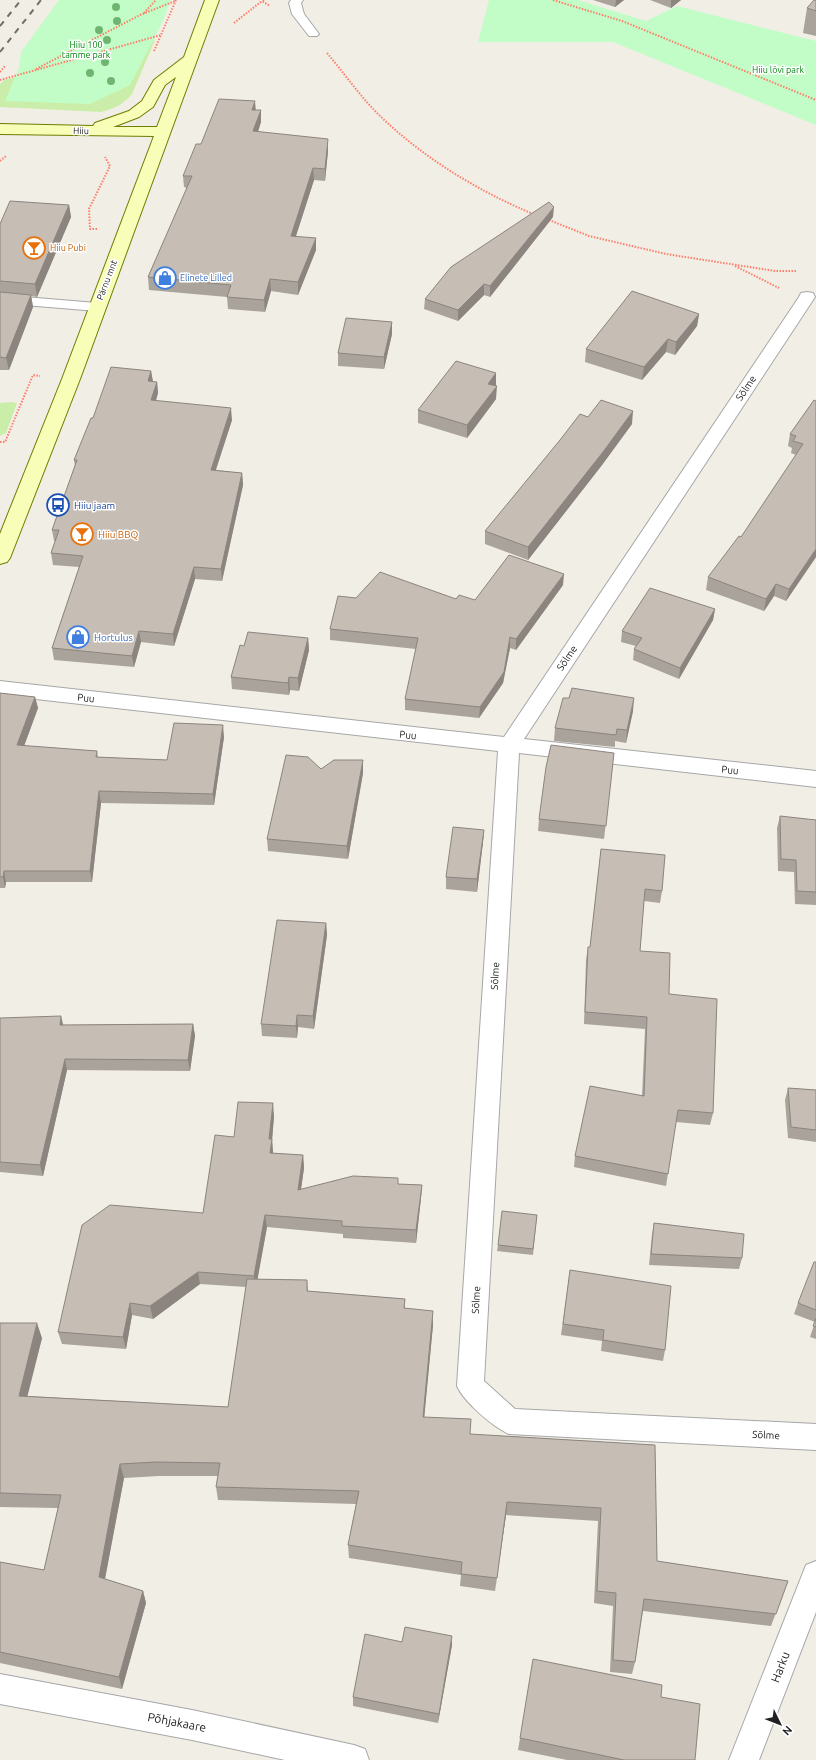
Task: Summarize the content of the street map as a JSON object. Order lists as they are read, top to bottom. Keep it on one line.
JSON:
{"streets":{"main road":["Hiiu","Pärnu mnt"],"street":["Sõlme","Puu","Harku","Põhjakaare"]},"crossings":[["Hiiu","Pärnu mnt"],["Sõlme","Puu"]],"parks":["Hiiu 100 tamme park","Hiiu lõvi park"],"places":{"bar":["Hiiu Pubi","Hiiu BBQ"],"shop":["Elinete Lilled","Hortulus"],"bus stop":["Hiiu jaam"]},"north":"bottom right"}
